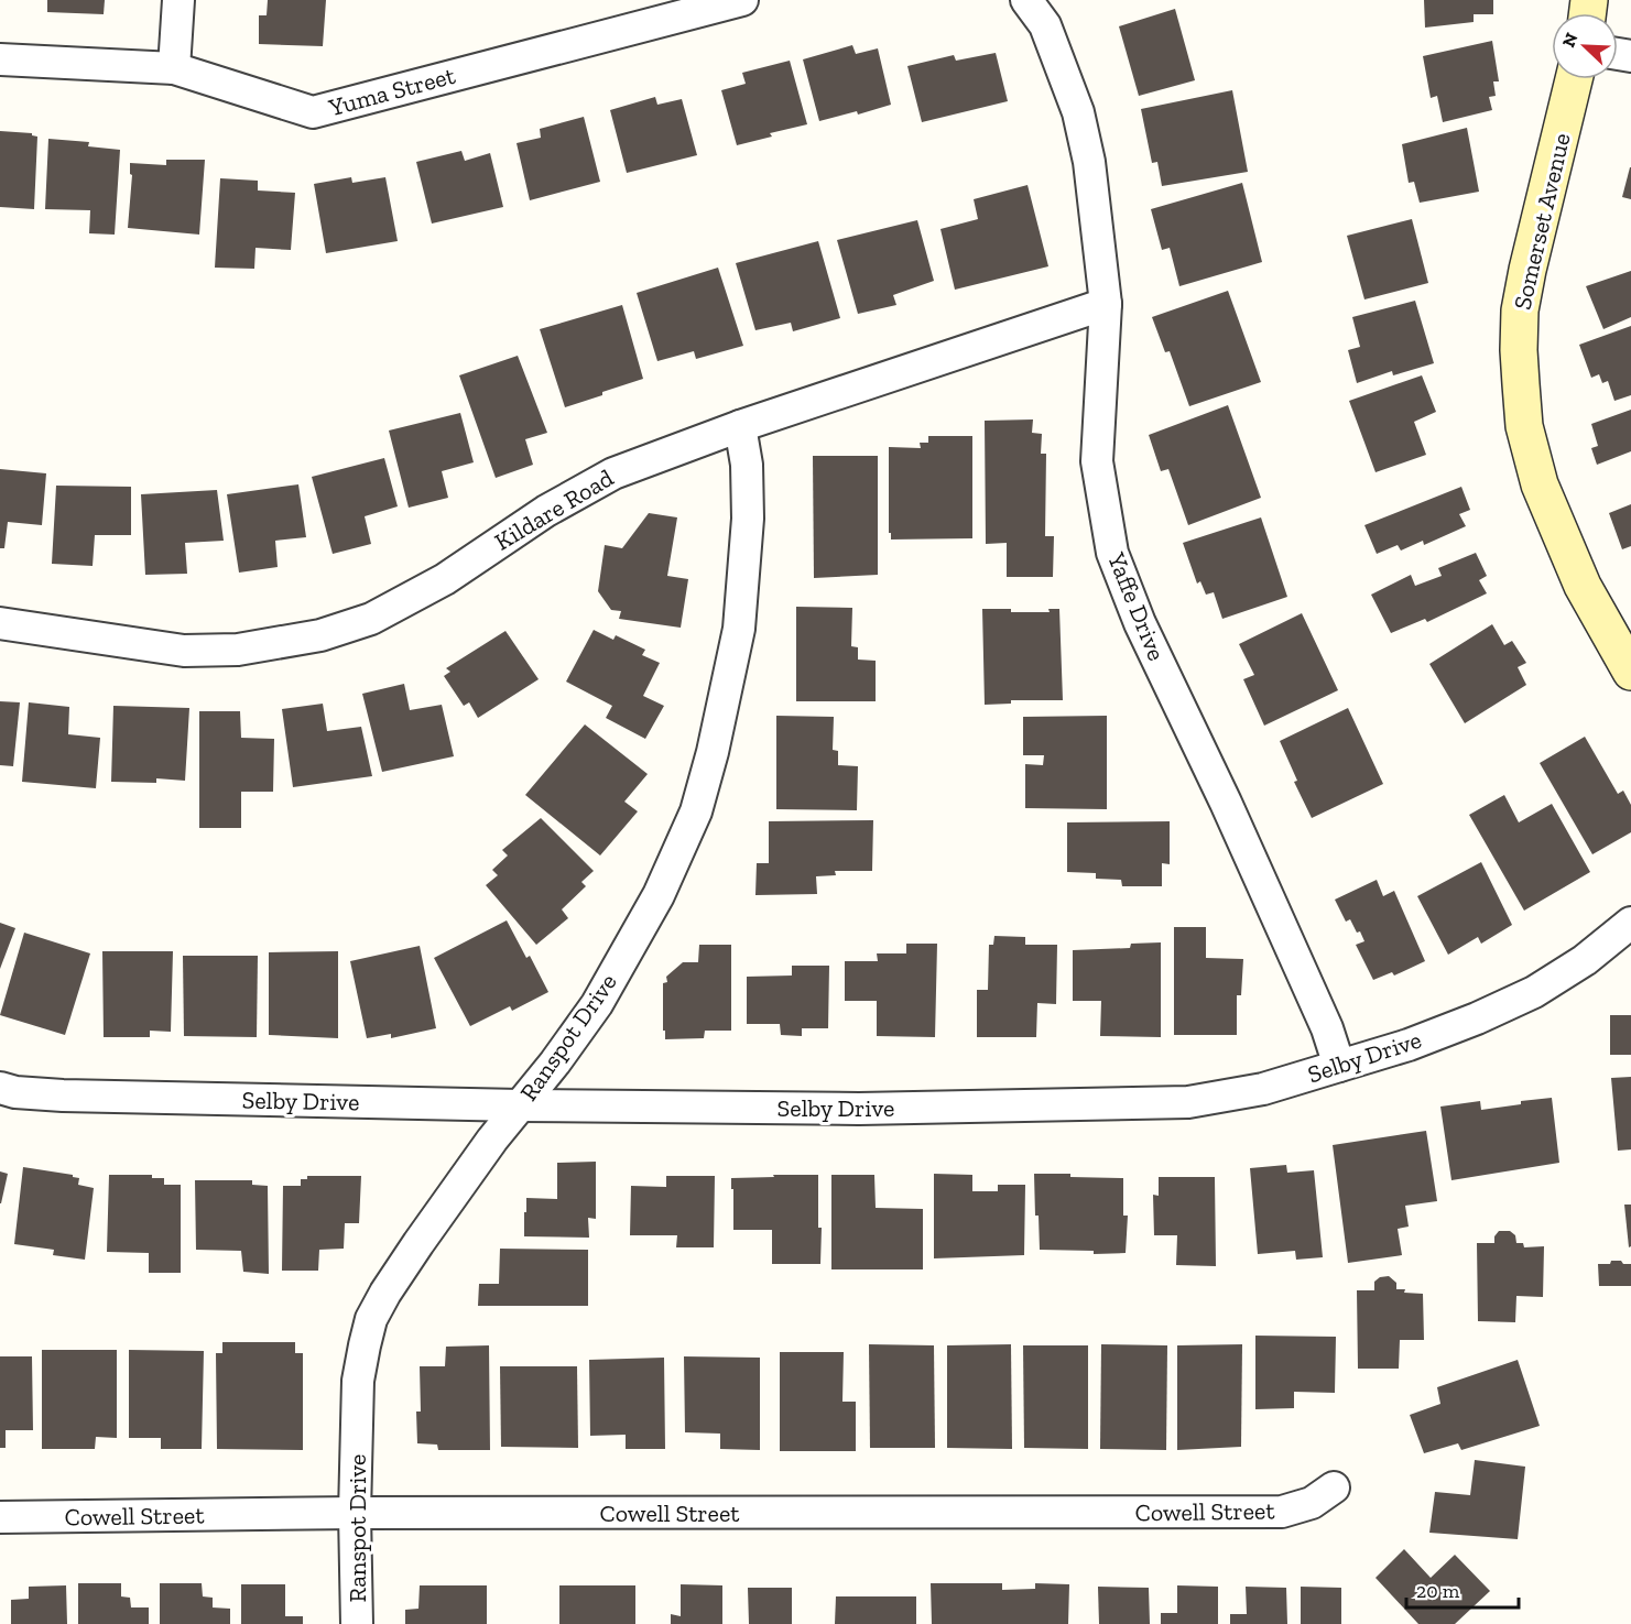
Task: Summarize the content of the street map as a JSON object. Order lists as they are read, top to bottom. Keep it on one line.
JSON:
{"streets":{"street":["Yuma Street","Somerset Avenue","Kildare Road","Yaffe Drive","Ranspot Drive","Selby Drive","Cowell Street"]},"crossings":[["Kildare Road","Yaffe Drive"],["Kildare Road","Ranspot Drive"],["Yaffe Drive","Selby Drive"],["Ranspot Drive","Selby Drive"],["Ranspot Drive","Cowell Street"]],"scale_bar":"20 m","north":"top left"}
